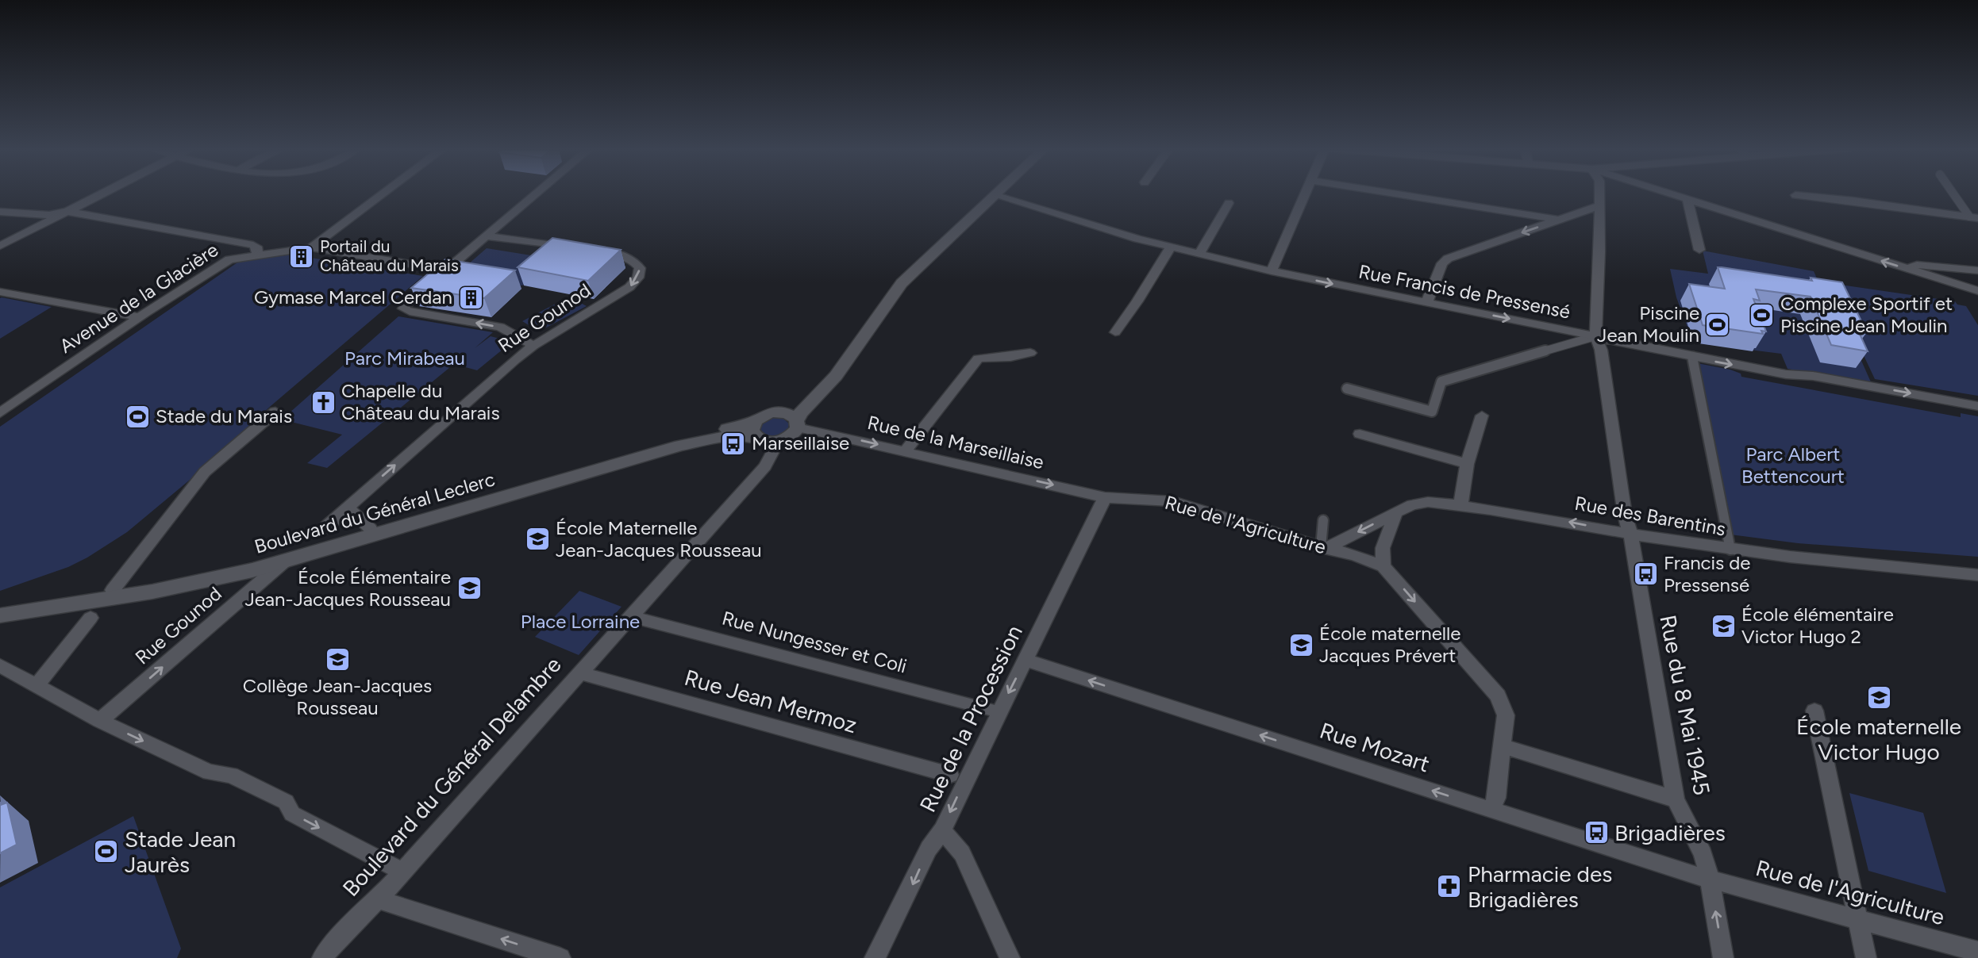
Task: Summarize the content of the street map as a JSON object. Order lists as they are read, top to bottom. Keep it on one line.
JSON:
{"streets":{"street":["Rue Francis de Pressensé","Avenue de la Glacière","Rue Gounod","Rue de la Marseillaise","Boulevard du Général Leclerc","Rue des Barentins","Rue de l'Agriculture","Rue Nungesser et Coli","Rue Jean Mermoz","Rue du 8 Mai 1945","Rue de la Procession","Rue Mozart","Boulevard du Général Delambre"]},"crossings":[["Rue Francis de Pressensé","Rue du 8 Mai 1945"],["Rue Gounod","Boulevard du Général Leclerc"],["Rue de la Marseillaise","Rue de l'Agriculture"],["Rue de la Marseillaise","Rue de la Procession"],["Boulevard du Général Leclerc","Boulevard du Général Delambre"],["Rue des Barentins","Rue de l'Agriculture"],["Rue des Barentins","Rue du 8 Mai 1945"],["Rue de l'Agriculture","Rue du 8 Mai 1945"],["Rue de l'Agriculture","Rue de la Procession"],["Rue de l'Agriculture","Rue Mozart"],["Rue Nungesser et Coli","Rue de la Procession"],["Rue Nungesser et Coli","Boulevard du Général Delambre"],["Rue Jean Mermoz","Rue de la Procession"],["Rue Jean Mermoz","Boulevard du Général Delambre"],["Rue du 8 Mai 1945","Rue Mozart"],["Rue de la Procession","Rue Mozart"]],"one_way":["Rue de la Marseillaise","Rue des Barentins","Rue Mozart"],"parks":["Parc Mirabeau","Parc Albert Bettencourt","Place Lorraine"],"places":{"building":["Portail du Château du Marais","Gymase Marcel Cerdan"],"sports":["Complexe Sportif et Piscine Jean Moulin","Piscine Jean Moulin","Stade du Marais","Stade Jean Jaurès"],"church":["Chapelle du Château du Marais"],"bus stop":["Marseillaise","Francis de Pressensé","Brigadières"],"school or university":["École Maternelle Jean-Jacques Rousseau","École Élémentaire Jean-Jacques Rousseau","École élémentaire Victor Hugo 2","École maternelle Jacques Prévert","Collège Jean-Jacques Rousseau","École maternelle Victor Hugo"],"pharmacy":["Pharmacie des Brigadières"]}}
